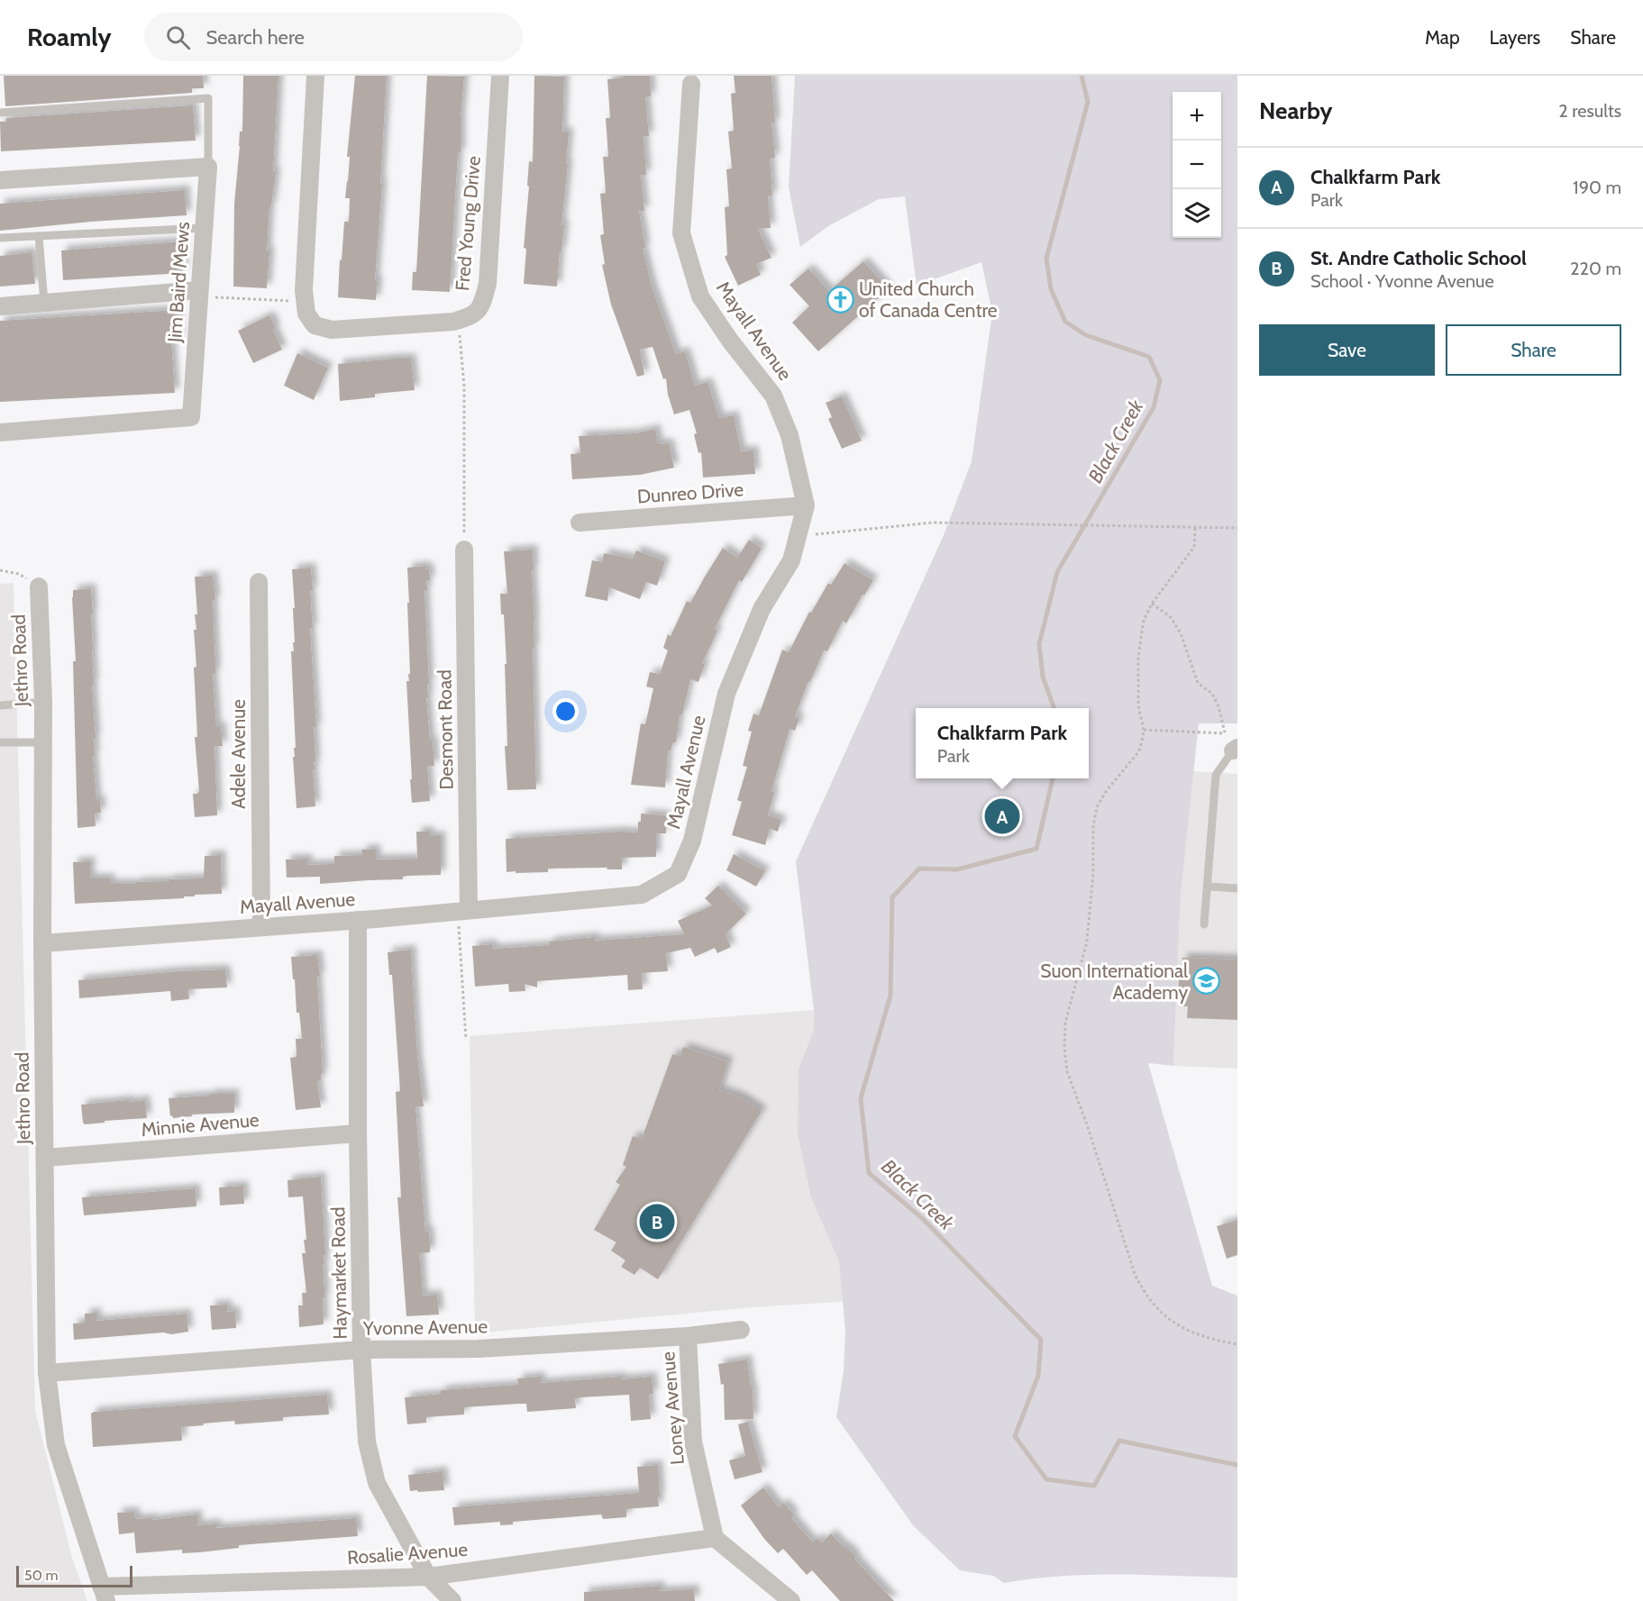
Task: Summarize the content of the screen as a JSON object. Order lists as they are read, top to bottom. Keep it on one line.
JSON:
{"streets":{"street":["Fred Young Drive","Jim Baird Mews","Mayall Avenue","Dunreo Drive","Jethro Road","Desmont Road","Adele Avenue","Minnie Avenue","Haymarket Road","Yvonne Avenue","Loney Avenue","Rosalie Avenue"]},"crossings":[["Mayall Avenue","Dunreo Drive"],["Mayall Avenue","Jethro Road"],["Mayall Avenue","Desmont Road"],["Mayall Avenue","Adele Avenue"],["Mayall Avenue","Haymarket Road"],["Jethro Road","Minnie Avenue"],["Jethro Road","Yvonne Avenue"],["Jethro Road","Rosalie Avenue"],["Minnie Avenue","Haymarket Road"],["Haymarket Road","Yvonne Avenue"],["Haymarket Road","Rosalie Avenue"],["Yvonne Avenue","Loney Avenue"],["Loney Avenue","Rosalie Avenue"]],"water":["Black Creek"],"places":{"church":["United Church of Canada Centre"],"school or university":["Suon International Academy"]},"scale_bar":"50 m","page":{"header":"Roamly","search":"Search here","nav":["Map","Layers","Share"],"heading":["Nearby","2 results"],"map_buttons":["+","−"],"list":[{"mark":"A","name":"Chalkfarm Park","note":"Park","value":"190 m"},{"mark":"B","name":"St. Andre Catholic School","note":"School · Yvonne Avenue","value":"220 m"}],"buttons":["Save","Share"],"popup":["Chalkfarm Park","Park"],"pins":["A","B"],"scale":"50 m"}}
